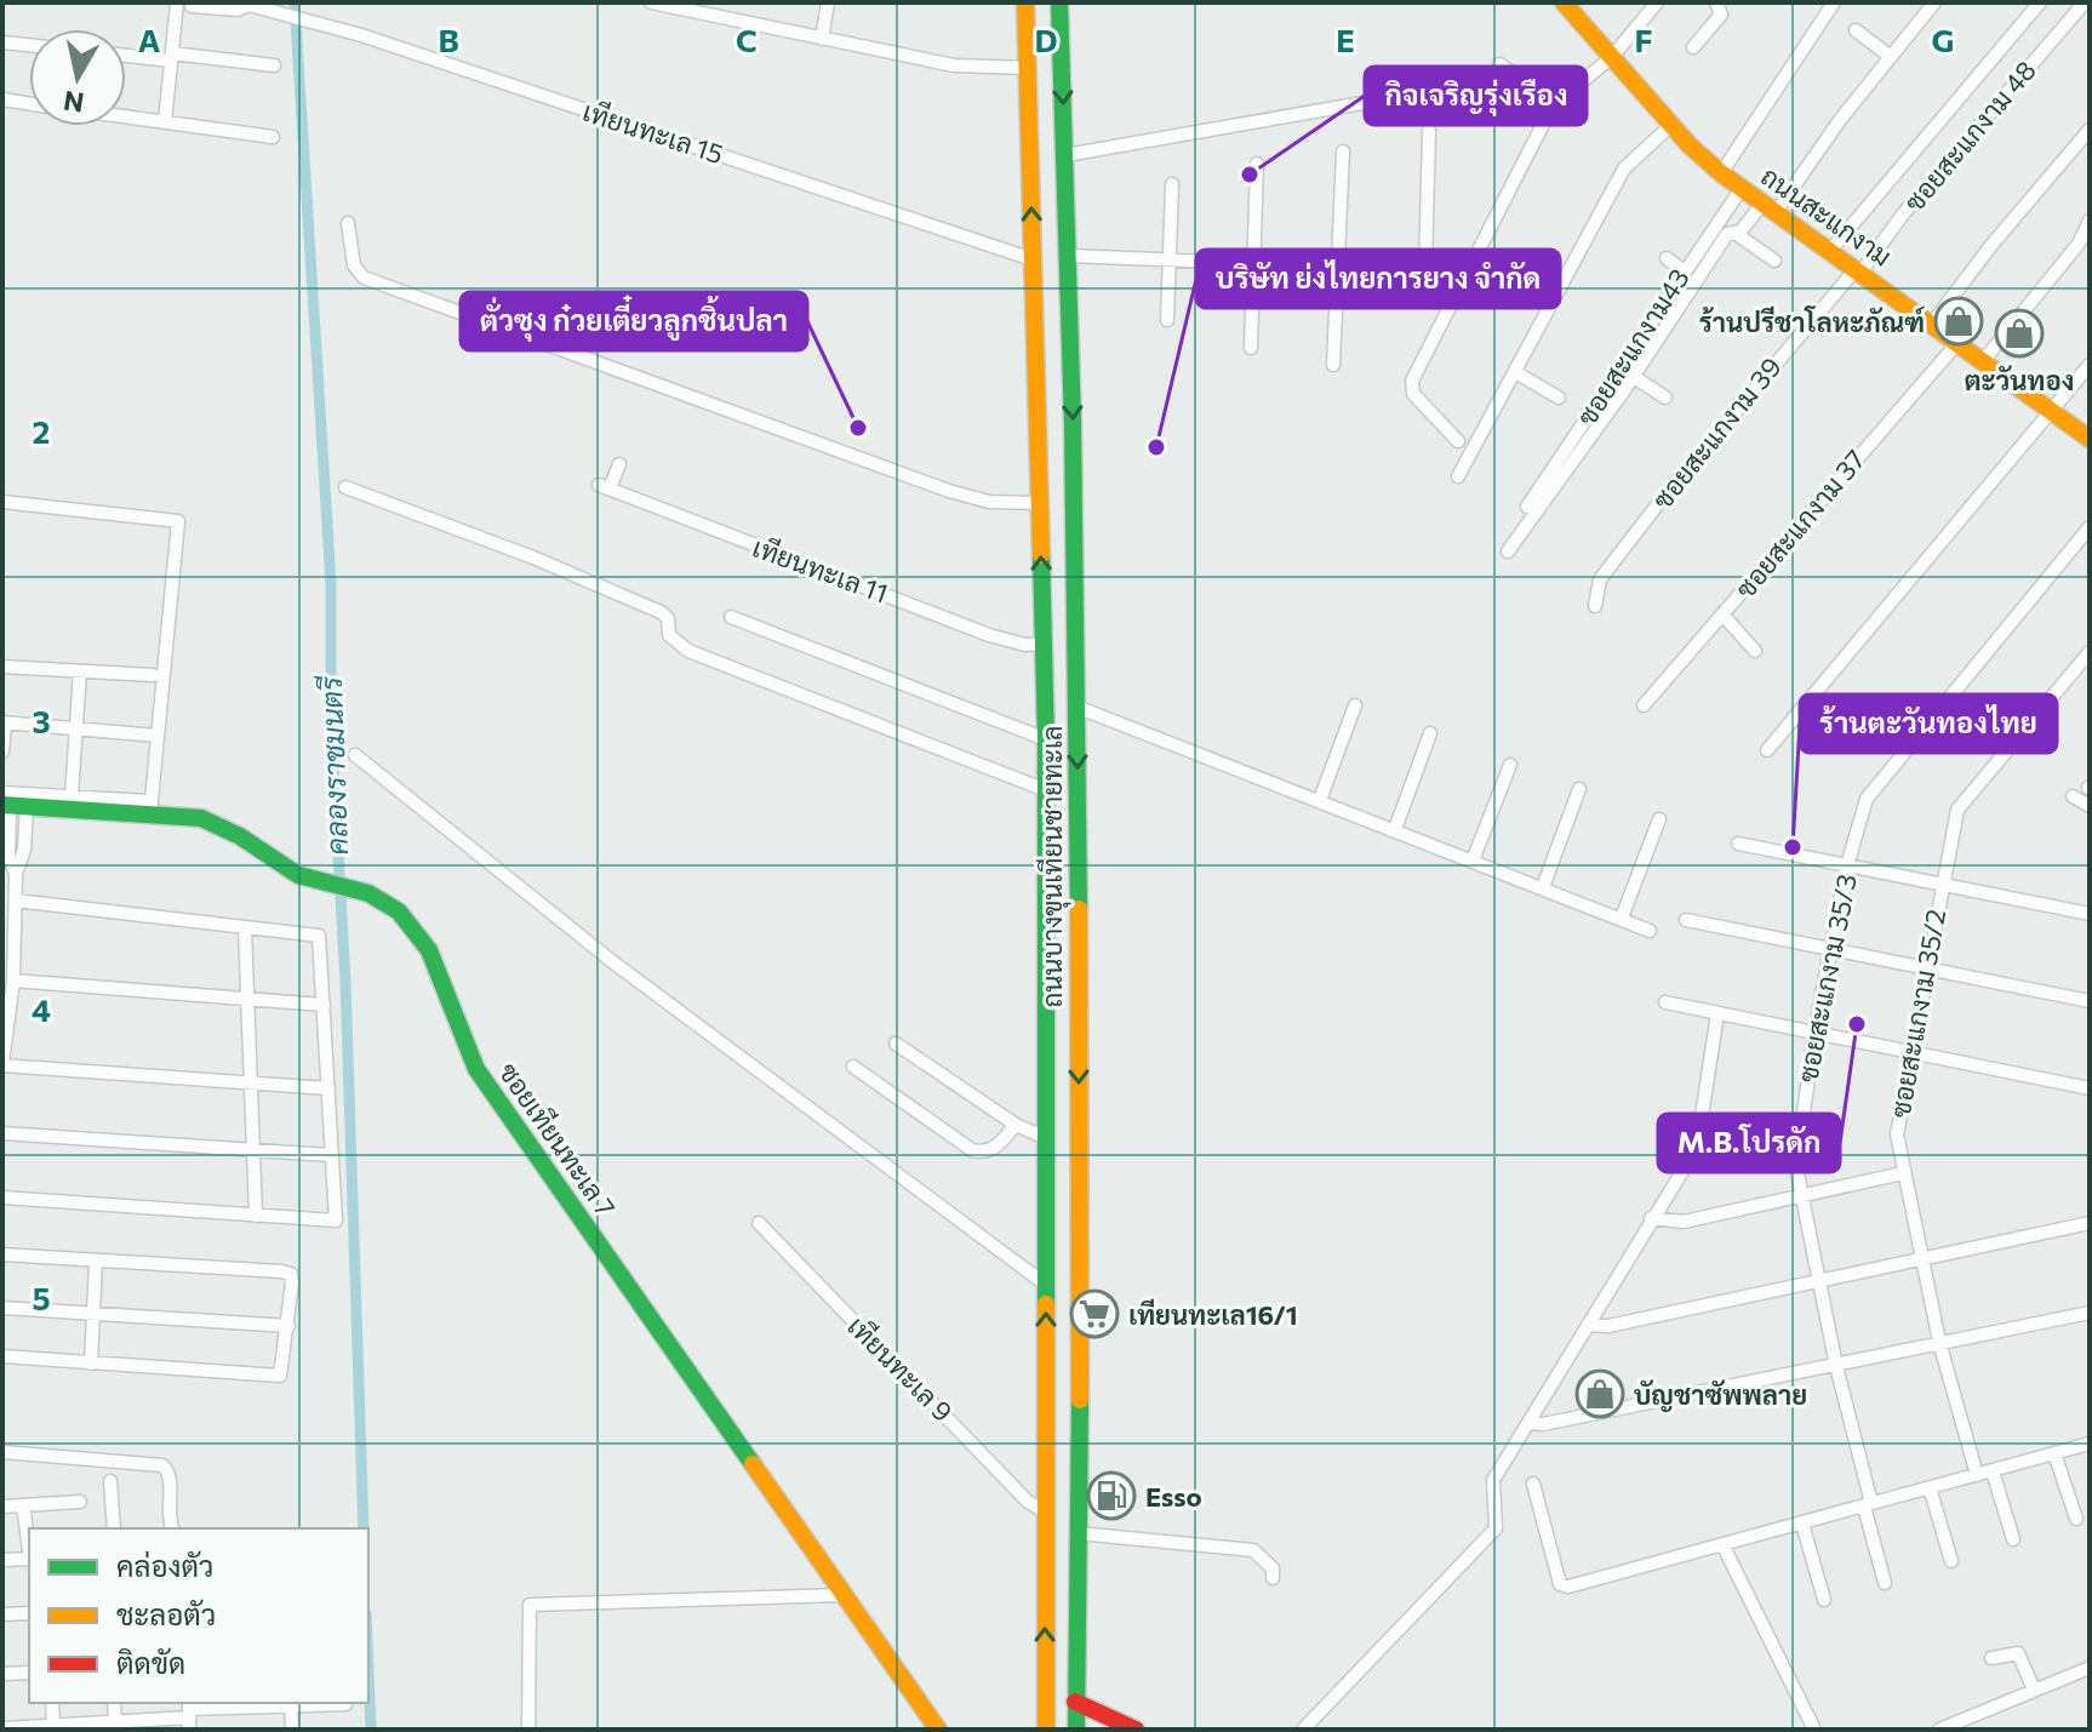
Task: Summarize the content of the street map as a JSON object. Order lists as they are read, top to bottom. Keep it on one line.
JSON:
{"streets":{"main road":["ถนนสะแกงาม","ถนนบางขุนเทียนชายทะเล","ซอยเทียนทะเล 7"],"street":["เทียนทะเล 15","ซอยสะแกงาม 48","ซอยสะแกงาม43","ซอยสะแกงาม 39","ซอยสะแกงาม 37","เทียนทะเล 11","ซอยสะแกงาม 35/3","ซอยสะแกงาม 35/2","เทียนทะเล 9"]},"crossings":[["เทียนทะเล 15","ถนนบางขุนเทียนชายทะเล"],["ซอยสะแกงาม 48","ถนนสะแกงาม"],["ซอยสะแกงาม 48","ซอยสะแกงาม 39"],["ถนนสะแกงาม","ซอยสะแกงาม43"],["ถนนสะแกงาม","ซอยสะแกงาม 39"],["ถนนสะแกงาม","ซอยสะแกงาม 37"],["เทียนทะเล 11","ถนนบางขุนเทียนชายทะเล"],["ถนนบางขุนเทียนชายทะเล","เทียนทะเล 9"]],"water":["คลองราชมนตรี"],"places":{"other":["กิจเจริญรุ่งเรือง","ตั่วซุง ก๋วยเตี๋ยวลูกชิ้นปลา","บริษัท ย่งไทยการยาง จำกัด","ร้านตะวันทองไทย","M.B.โปรดัก"],"shop":["ร้านปรีชาโลหะภัณฑ์","ตะวันทอง","บัญชาซัพพลาย"],"supermarket":["เทียนทะเล16/1"],"fuel station":["Esso"]},"legend":["คล่องตัว","ชะลอตัว","ติดขัด"],"north":"bottom","grid":{"columns":["A","B","C","D","E","F","G"],"rows":["2","3","4","5"]}}
